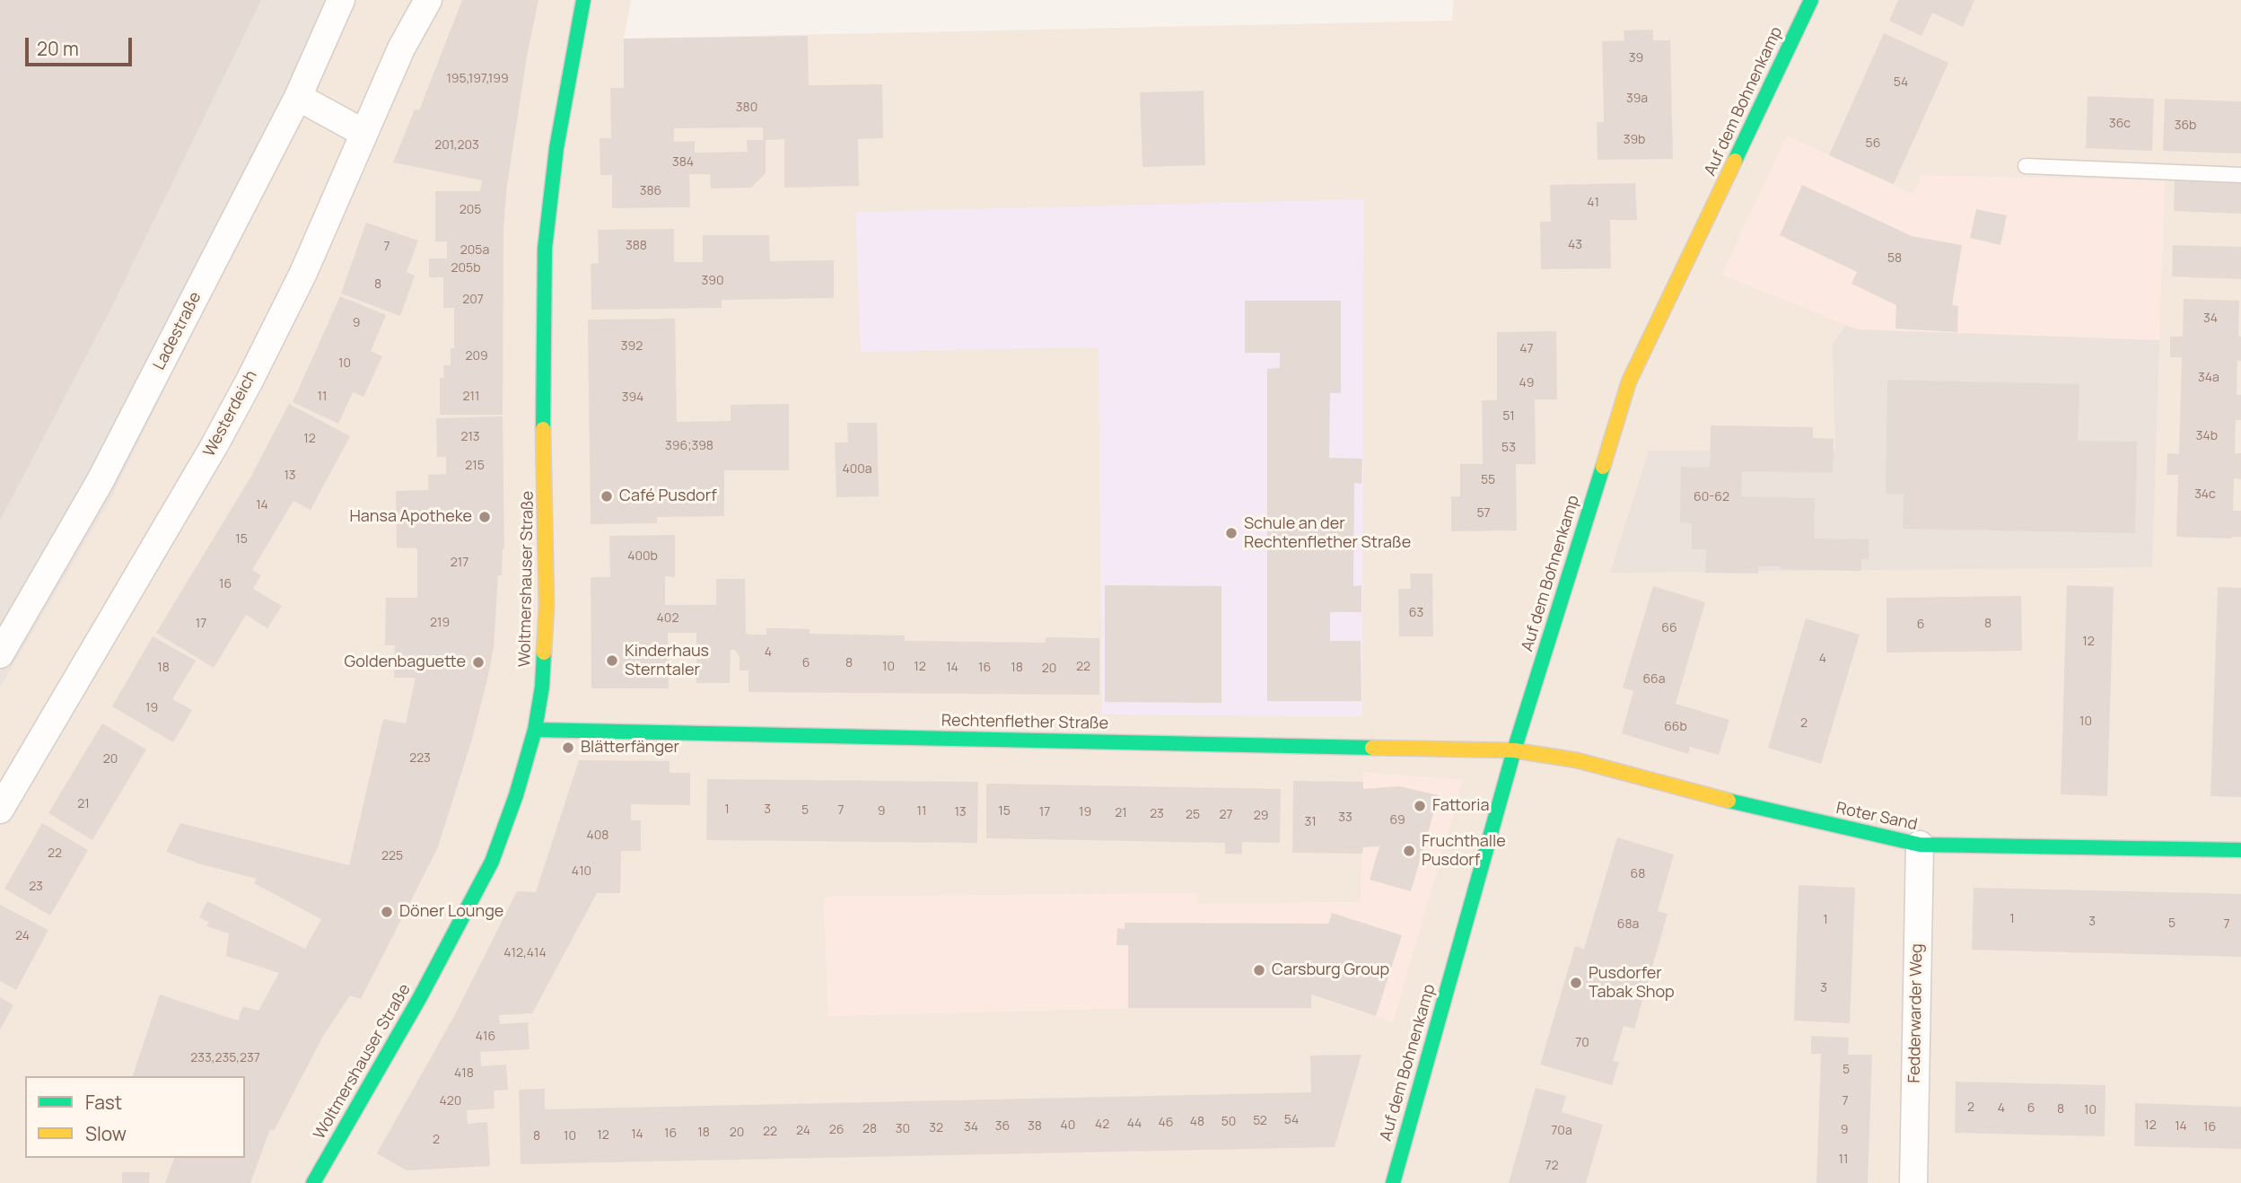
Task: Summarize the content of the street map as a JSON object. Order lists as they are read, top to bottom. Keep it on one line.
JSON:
{"streets":{"street":["Auf dem Bohnenkamp","Ladestraße","Westerdeich","Woltmershauser Straße","Rechtenflether Straße","Roter Sand","Fedderwarder Weg"]},"crossings":[["Auf dem Bohnenkamp","Rechtenflether Straße"],["Auf dem Bohnenkamp","Roter Sand"],["Woltmershauser Straße","Rechtenflether Straße"],["Rechtenflether Straße","Roter Sand"],["Roter Sand","Fedderwarder Weg"]],"places":["Café Pusdorf","Hansa Apotheke","Schule an der Rechtenflether Straße","Kinderhaus Sterntaler","Goldenbaguette","Blätterfänger","Fattoria","Fruchthalle Pusdorf","Döner Lounge","Carsburg Group","Pusdorfer Tabak Shop"],"house_numbers":["39","195,197,199","54","39a","380","36c","36b","39b","56","201,203","384","386","41","205","43","388","7","205a","58","205b","390","8","207","34","9","392","47","209","10","34a","49","11","211","394","51","34b","213","12","396;398","53","215","400a","13","55","34c","60-62","14","57","15","400b","217","16","63","402","219","17","8","6","66","12","4","4","6","8","10","12","22","18","14","16","18","20","66a","19","10","2","66b","223","20","21","1","3","5","7","9","11","15","13","17","19","21","23","25","27","29","33","69","31","408","22","225","410","68","23","1","1","3","5","68a","7","24","412,414","3","416","70","233,235,237","5","418","420","7","2","4","6","8","10","54","52","48","50","46","44","42","40","12","36","38","14","34","16","32","28","30","26","9","24","70a","22","18","20","16","14","12","8","10","2","11","72"],"legend":["Fast","Slow"],"scale_bar":"20 m"}
